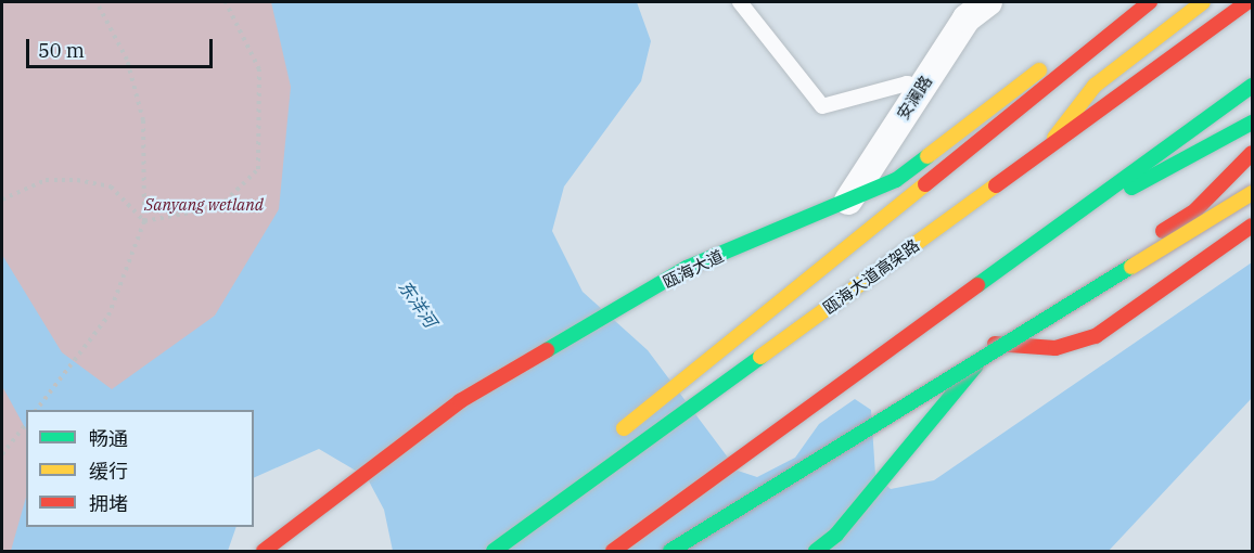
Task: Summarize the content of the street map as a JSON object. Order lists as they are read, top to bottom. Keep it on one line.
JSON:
{"streets":{"main road":["瓯海大道","瓯海大道高架路"],"street":["安澜路"]},"crossings":[["安澜路","瓯海大道"]],"water":["东洋河"],"parks":["Sanyang wetland"],"legend":["畅通","缓行","拥堵"],"scale_bar":"50 m"}
